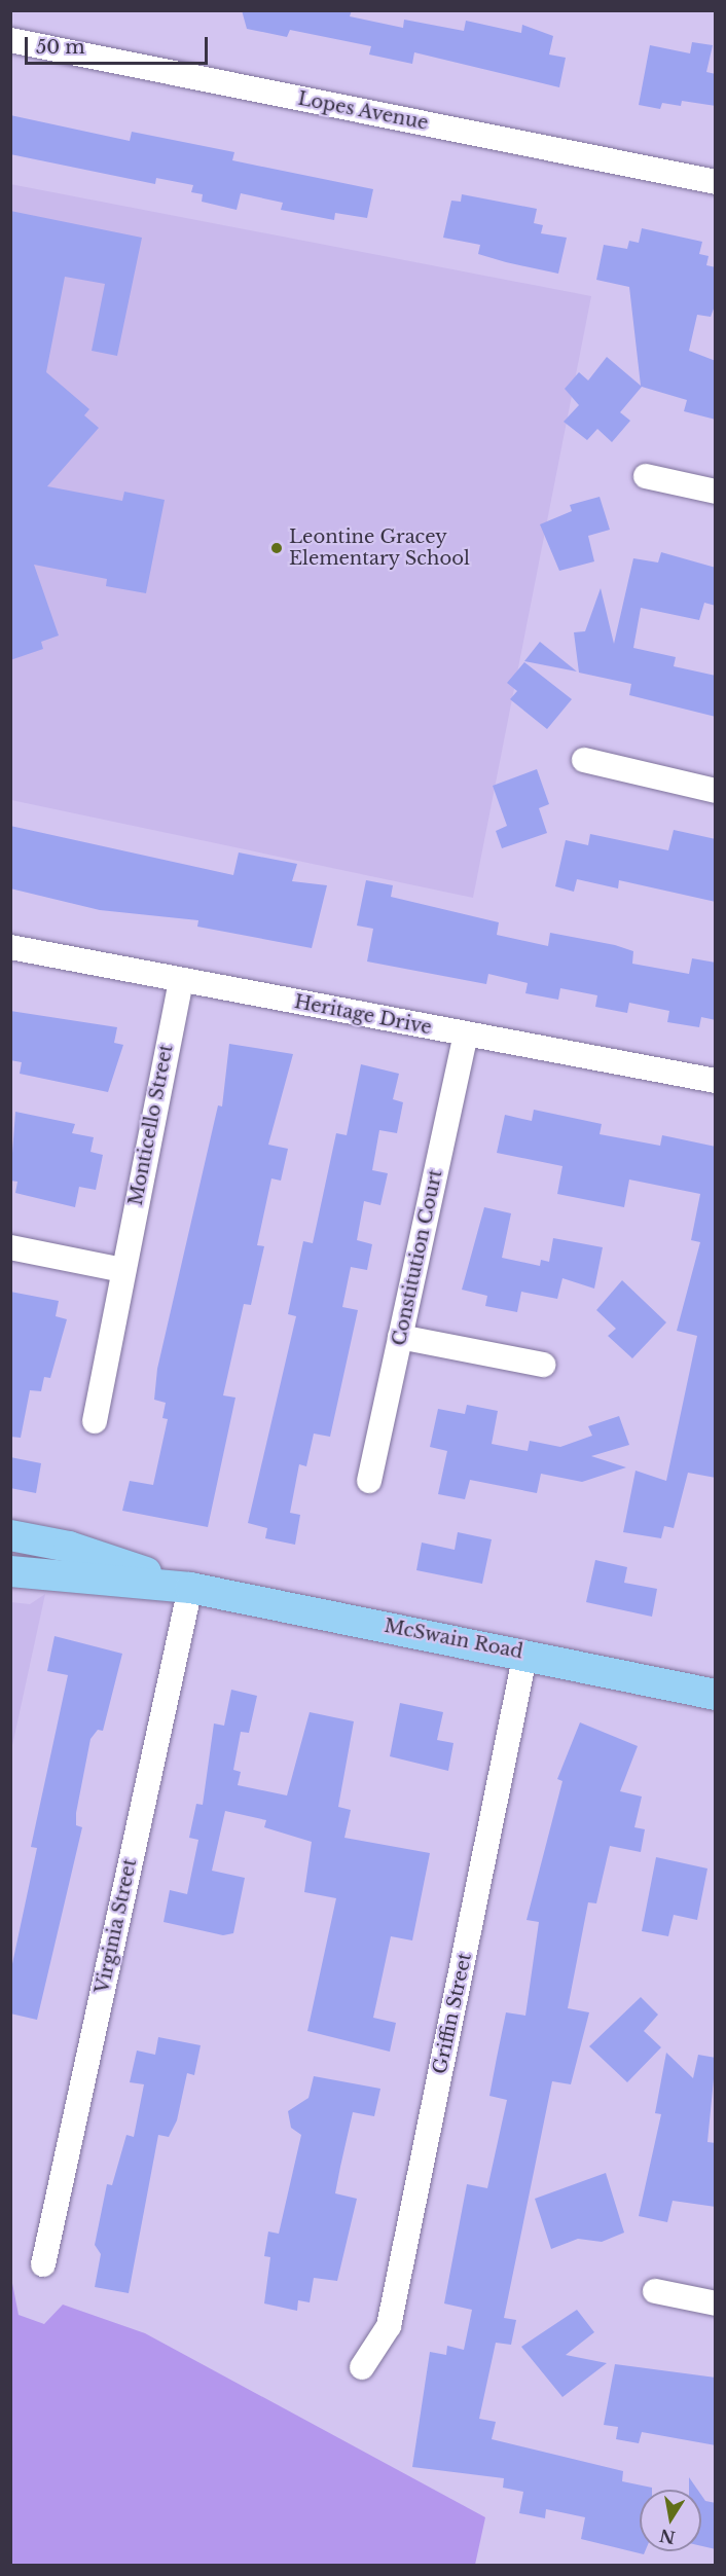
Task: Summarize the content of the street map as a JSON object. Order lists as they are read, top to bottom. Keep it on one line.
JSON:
{"streets":{"main road":["McSwain Road"],"street":["Lopes Avenue","Heritage Drive","Monticello Street","Constitution Court","Virginia Street","Griffin Street"]},"crossings":[["Heritage Drive","Monticello Street"],["Heritage Drive","Constitution Court"],["McSwain Road","Virginia Street"],["McSwain Road","Griffin Street"]],"places":["Leontine Gracey Elementary School"],"scale_bar":"50 m","north":"bottom"}
